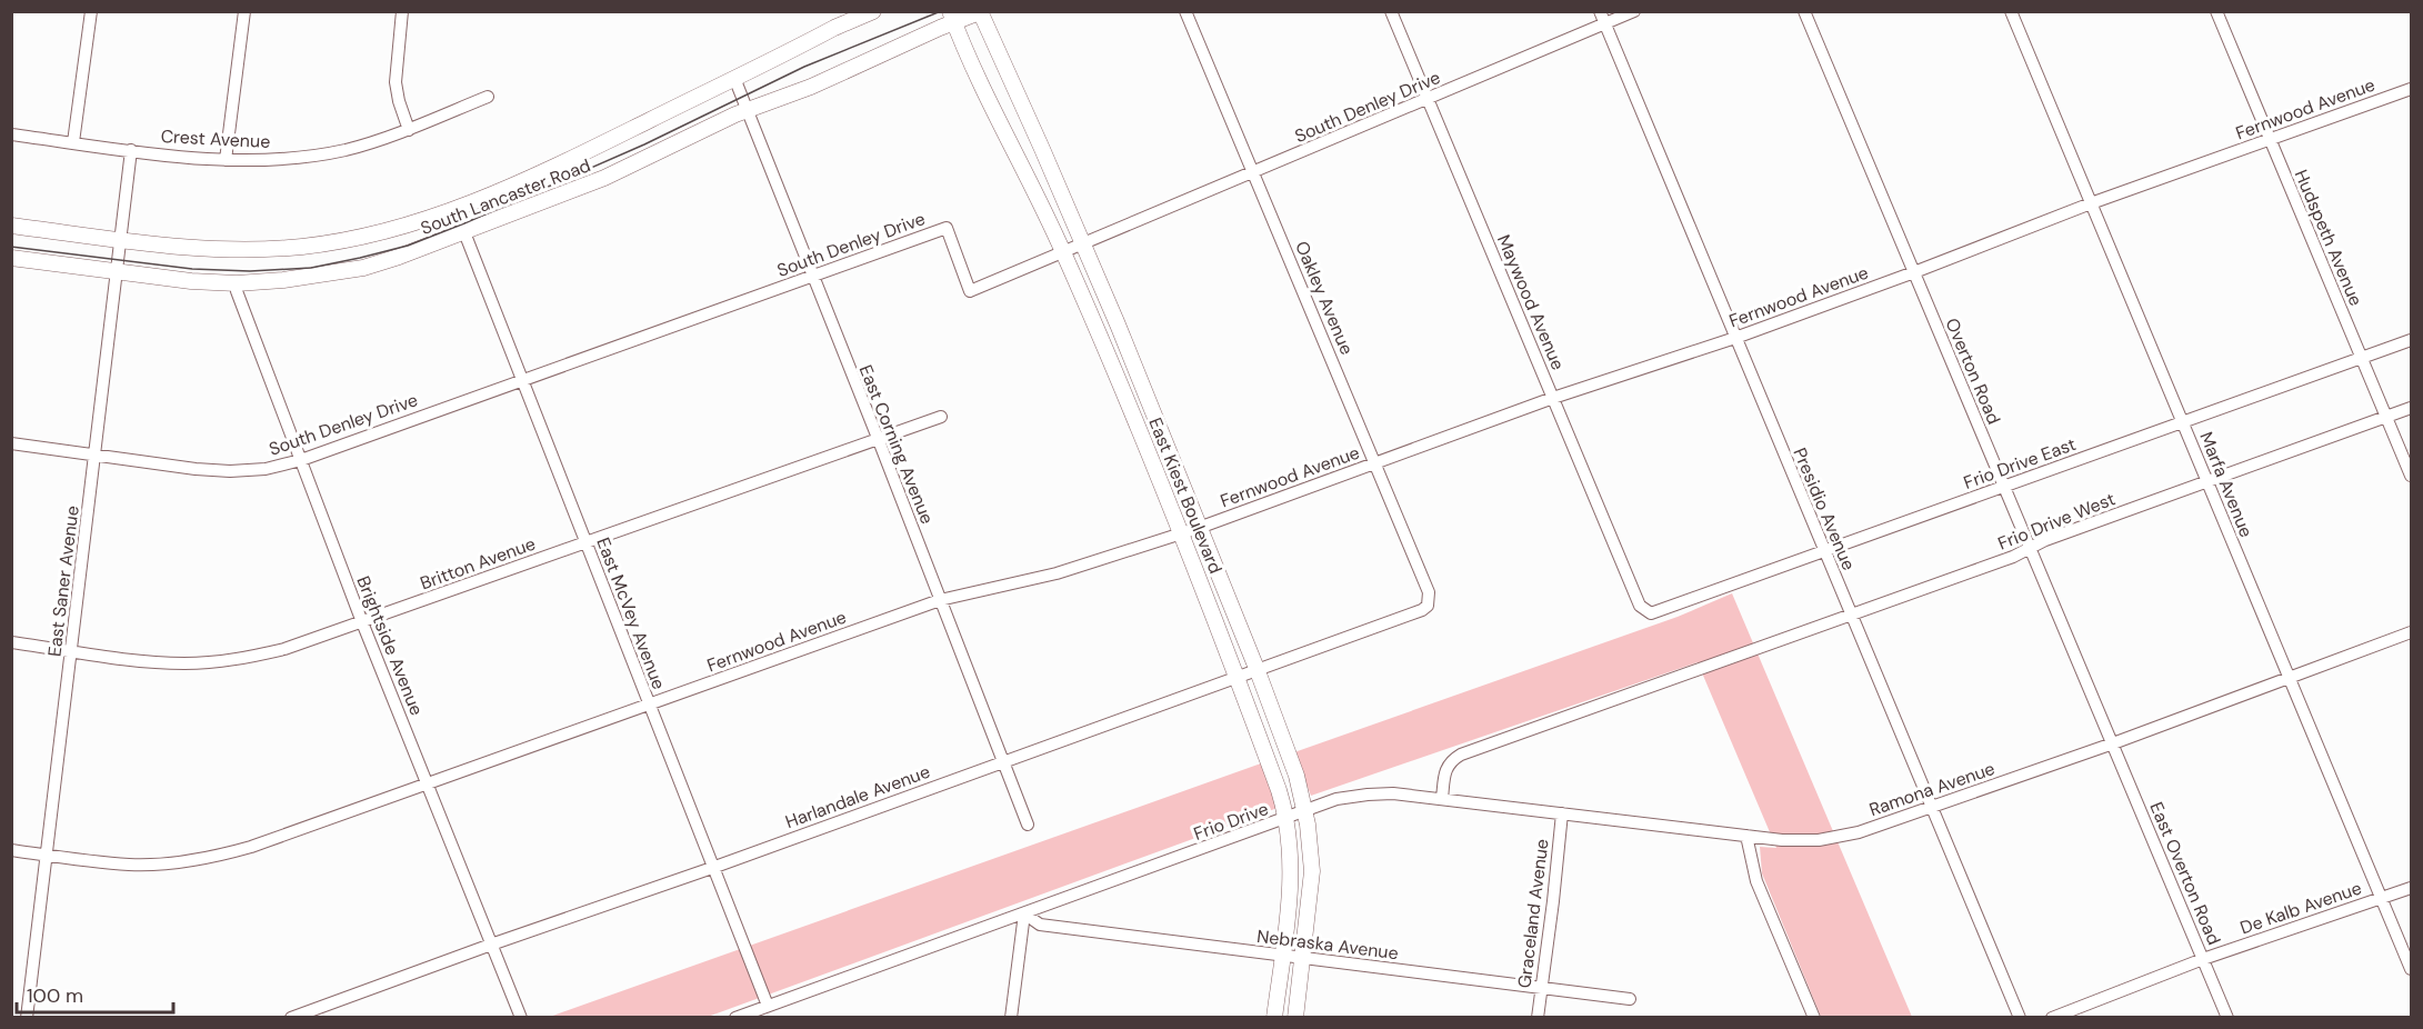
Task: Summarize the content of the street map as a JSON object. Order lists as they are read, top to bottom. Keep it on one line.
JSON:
{"streets":{"main road":["South Lancaster Road","East Kiest Boulevard"],"street":["South Denley Drive","Fernwood Avenue","Crest Avenue","Hudspeth Avenue","Oakley Avenue","Maywood Avenue","Overton Road","East Corning Avenue","Frio Drive East","Marfa Avenue","Presidio Avenue","Frio Drive West","Britton Avenue","East Saner Avenue","East McVey Avenue","Brightside Avenue","Ramona Avenue","Harlandale Avenue","Frio Drive","East Overton Road","De Kalb Avenue","Graceland Avenue","Nebraska Avenue"]},"crossings":[["South Denley Drive","Oakley Avenue"],["South Denley Drive","Maywood Avenue"],["South Denley Drive","East Corning Avenue"],["South Denley Drive","East Kiest Boulevard"],["South Denley Drive","Presidio Avenue"],["South Denley Drive","East Saner Avenue"],["South Denley Drive","East McVey Avenue"],["South Denley Drive","Brightside Avenue"],["Fernwood Avenue","Hudspeth Avenue"],["Fernwood Avenue","Oakley Avenue"],["Fernwood Avenue","Maywood Avenue"],["Fernwood Avenue","Overton Road"],["Fernwood Avenue","East Corning Avenue"],["Fernwood Avenue","Marfa Avenue"],["Fernwood Avenue","East Kiest Boulevard"],["Fernwood Avenue","Presidio Avenue"],["Fernwood Avenue","East Saner Avenue"],["Fernwood Avenue","East McVey Avenue"],["Fernwood Avenue","Brightside Avenue"],["Crest Avenue","East Saner Avenue"],["South Lancaster Road","East Corning Avenue"],["South Lancaster Road","East Kiest Boulevard"],["South Lancaster Road","East Saner Avenue"],["South Lancaster Road","East McVey Avenue"],["South Lancaster Road","Brightside Avenue"],["Hudspeth Avenue","Frio Drive East"],["Hudspeth Avenue","Frio Drive West"],["Oakley Avenue","Harlandale Avenue"],["Maywood Avenue","Frio Drive East"],["Overton Road","Frio Drive East"],["Overton Road","Frio Drive West"],["Overton Road","Ramona Avenue"],["Overton Road","East Overton Road"],["East Corning Avenue","Britton Avenue"],["East Corning Avenue","Harlandale Avenue"],["Frio Drive East","Marfa Avenue"],["Frio Drive East","Presidio Avenue"],["Marfa Avenue","Frio Drive West"],["Marfa Avenue","Ramona Avenue"],["Marfa Avenue","De Kalb Avenue"],["East Kiest Boulevard","Harlandale Avenue"],["East Kiest Boulevard","Frio Drive"],["East Kiest Boulevard","Nebraska Avenue"],["Presidio Avenue","Frio Drive West"],["Presidio Avenue","Ramona Avenue"],["Frio Drive West","Ramona Avenue"],["Frio Drive West","Frio Drive"],["Britton Avenue","East Saner Avenue"],["Britton Avenue","East McVey Avenue"],["Britton Avenue","Brightside Avenue"],["East McVey Avenue","Harlandale Avenue"],["East McVey Avenue","Frio Drive"],["Brightside Avenue","Harlandale Avenue"],["Ramona Avenue","Frio Drive"],["Ramona Avenue","East Overton Road"],["Ramona Avenue","Graceland Avenue"],["Frio Drive","Nebraska Avenue"],["East Overton Road","De Kalb Avenue"],["Graceland Avenue","Nebraska Avenue"]],"scale_bar":"100 m"}
